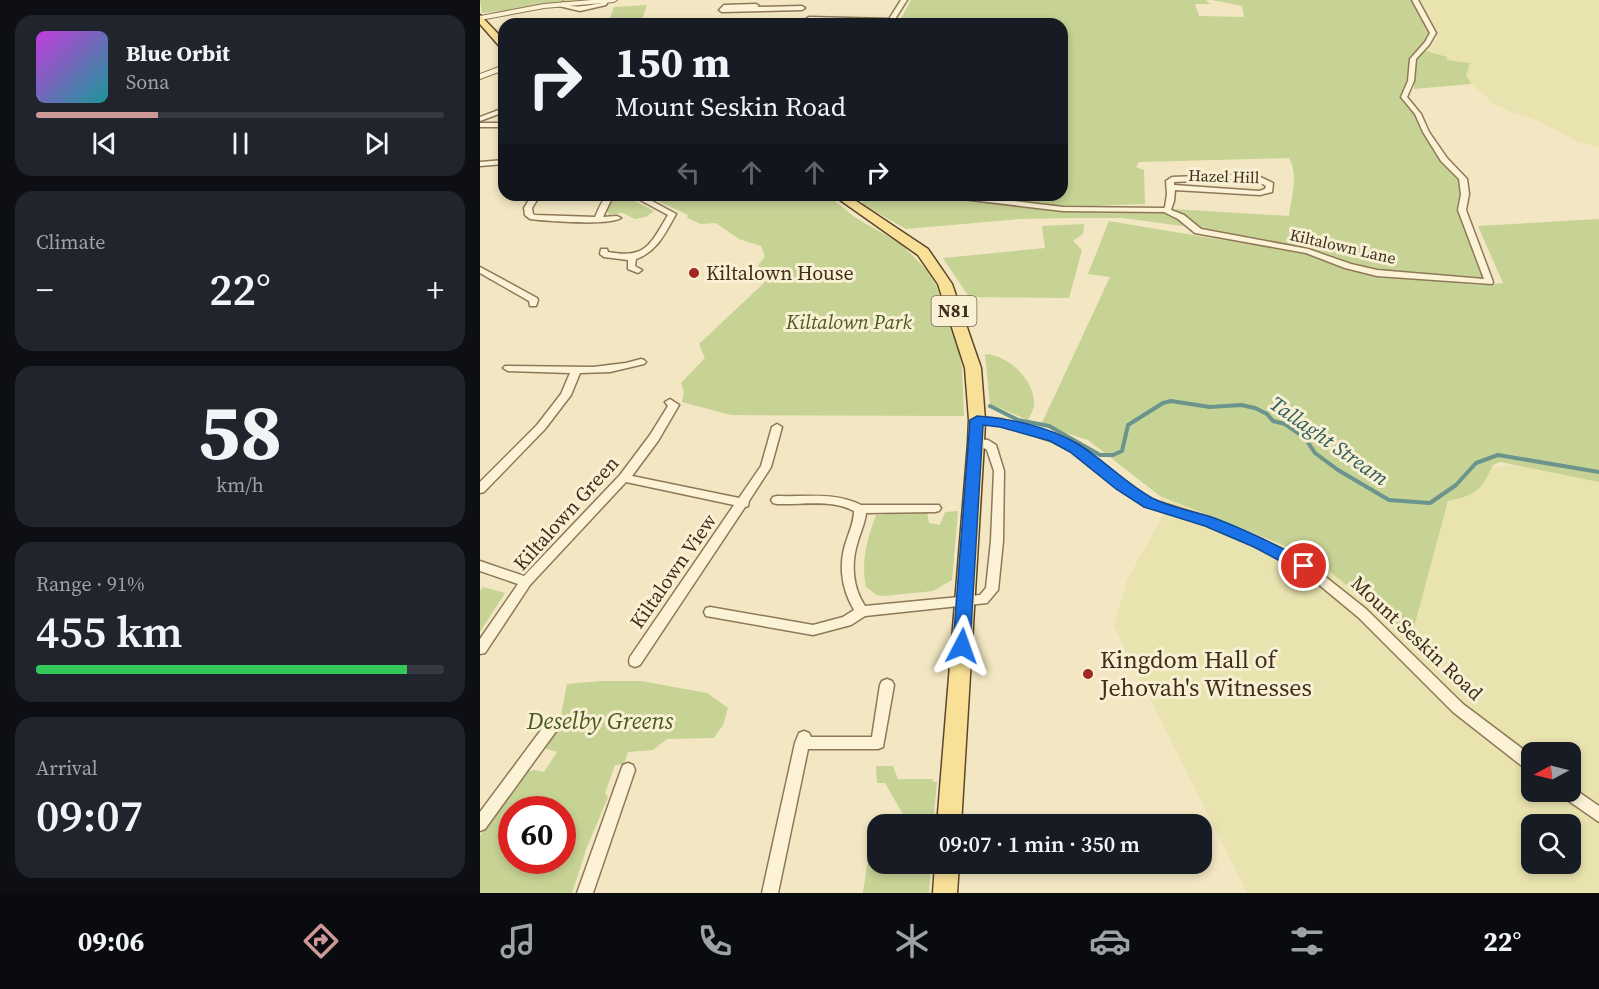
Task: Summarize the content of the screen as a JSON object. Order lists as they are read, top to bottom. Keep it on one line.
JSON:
{"streets":{"main road":["N81"],"street":["Hazel Hill","Kiltalown Lane","Kiltalown Green","Kiltalown View","Mount Seskin Road"]},"crossings":[["Hazel Hill","Kiltalown Lane"],["N81","Mount Seskin Road"],["Kiltalown Green","Kiltalown View"]],"water":["Tallaght Stream"],"parks":["Kiltalown Park","Deselby Greens"],"places":["Kiltalown House","Kingdom Hall of Jehovah's Witnesses"],"north":"left","page":{"turn":["150 m","Mount Seskin Road"],"song":["Blue Orbit","Sona"],"tile":["Climate",["58","km/h"],["Range · 91%","455 km"],["Arrival","09:07"]],"heat":["−","22°","+"],"limit":"60","trip":"09:07 · 1 min · 350 m","tabs":["09:06","22°"]}}
